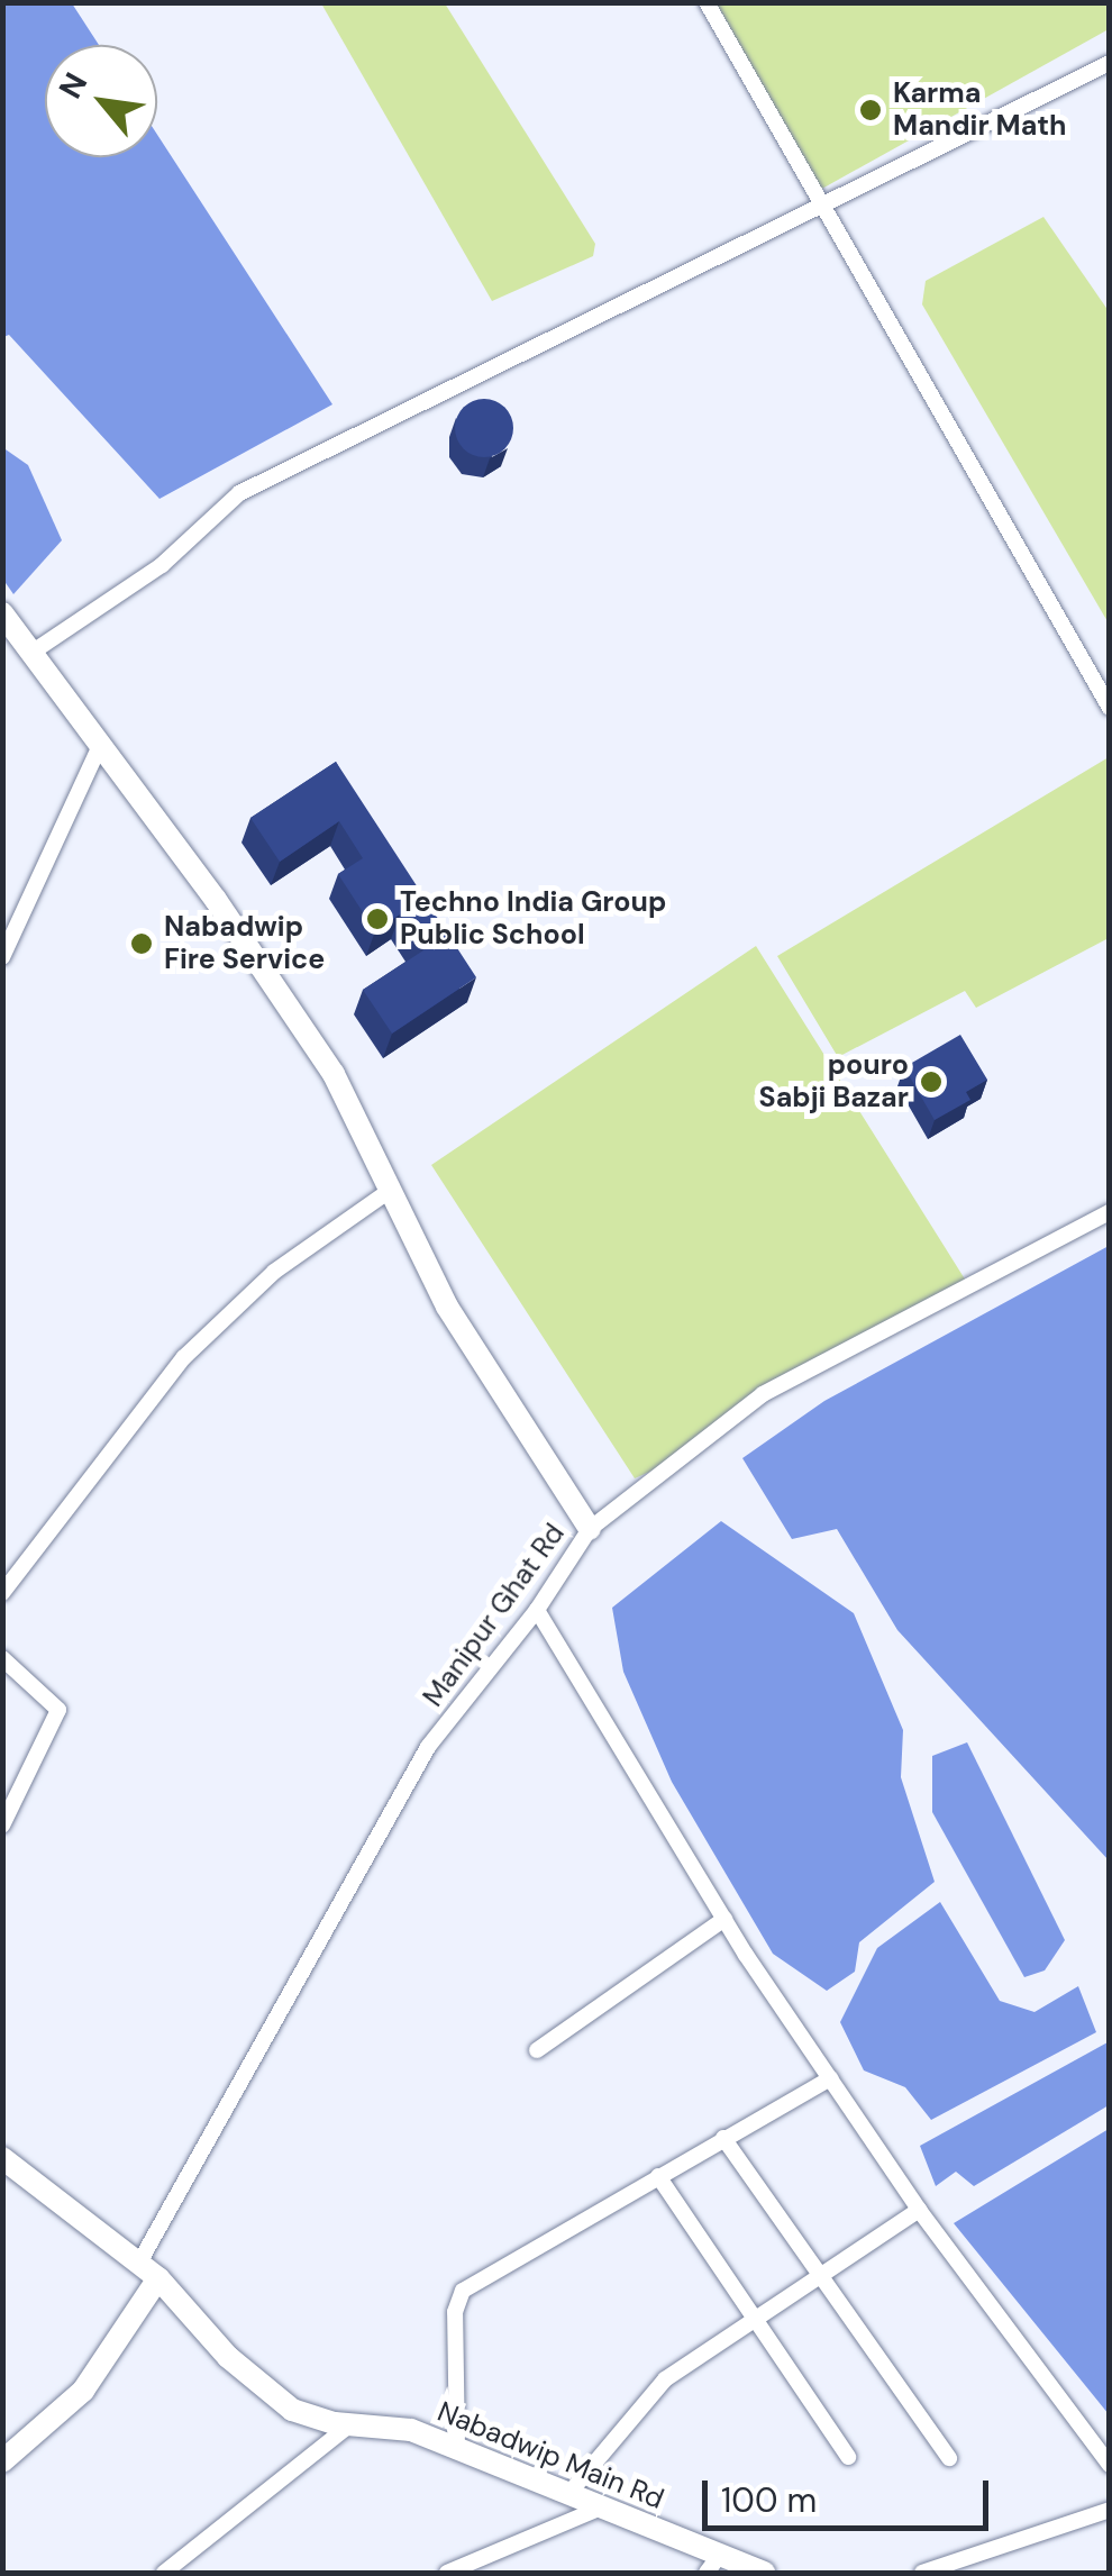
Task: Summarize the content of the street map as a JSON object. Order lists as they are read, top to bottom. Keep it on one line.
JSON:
{"streets":{"street":["Manipur Ghat Rd","Nabadwip Main Rd"]},"crossings":[["Manipur Ghat Rd","Nabadwip Main Rd"]],"places":["Karma Mandir Math","Techno India Group Public School","Nabadwip Fire Service","pouro Sabji Bazar"],"scale_bar":"100 m","north":"top left"}
